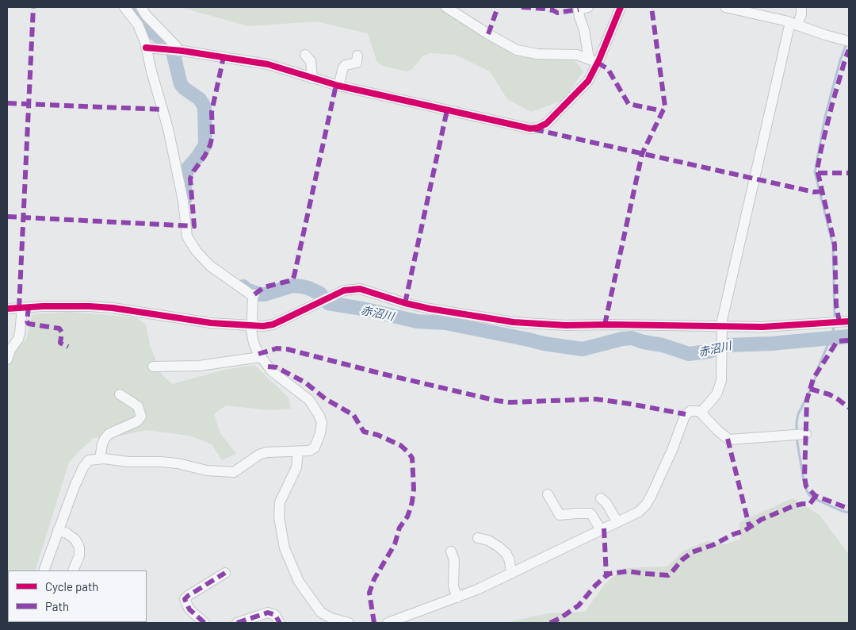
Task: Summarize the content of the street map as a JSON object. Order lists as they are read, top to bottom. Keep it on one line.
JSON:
{"water":["赤沼川"],"legend":["Cycle path","Path"]}
